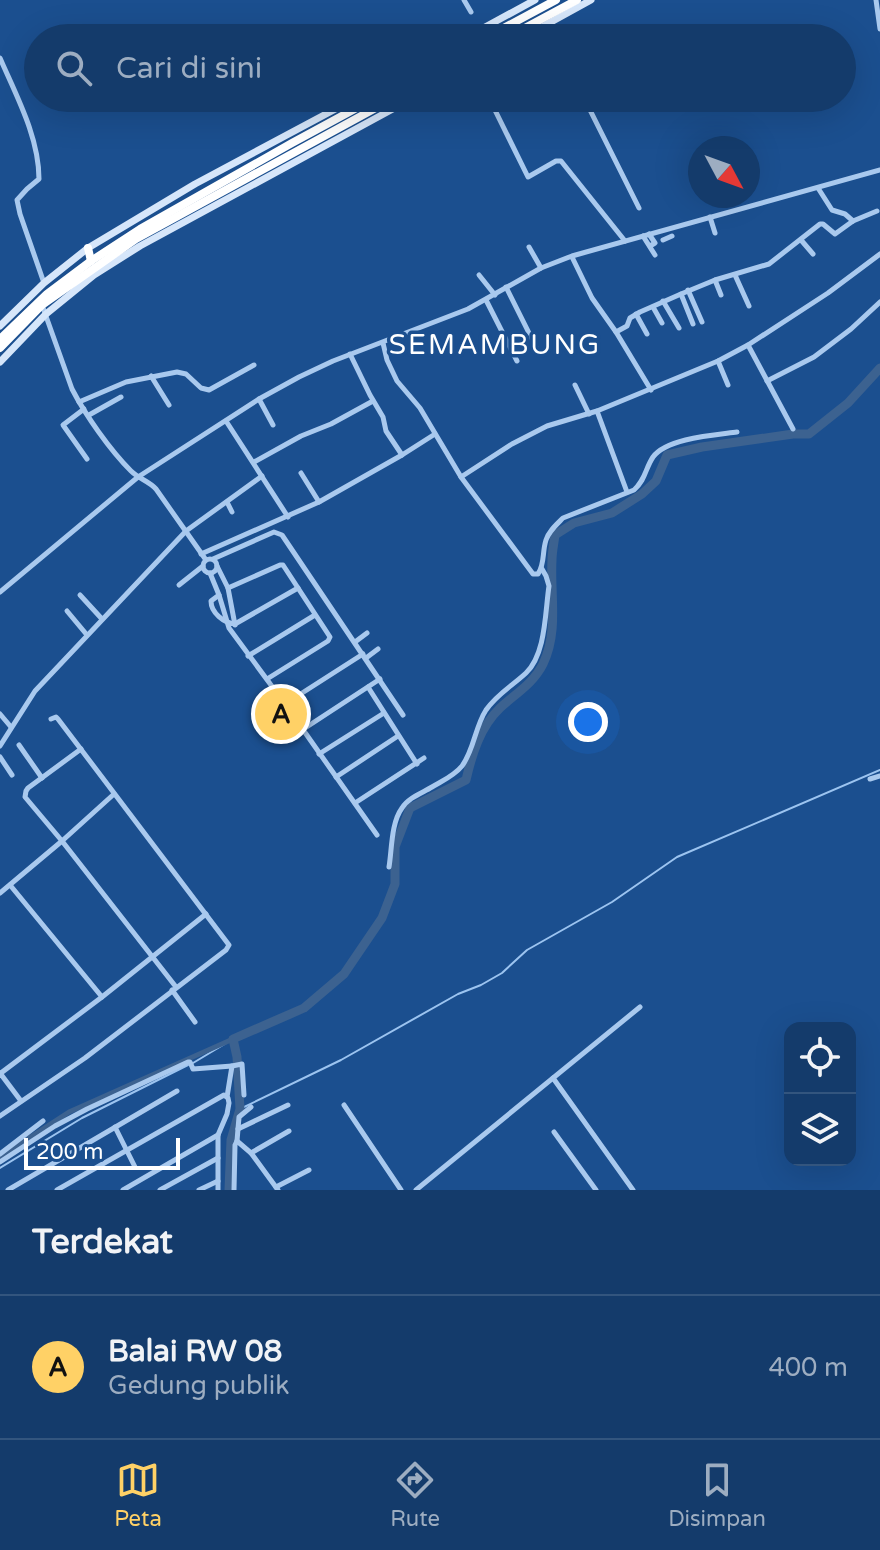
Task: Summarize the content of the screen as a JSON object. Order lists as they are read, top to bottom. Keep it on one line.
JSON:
{"districts":["SEMAMBUNG"],"scale_bar":"200 m","north":"bottom right","page":{"search":"Cari di sini","pins":"A","scale":"200 m","heading":"Terdekat","list":[{"mark":"A","name":"Balai RW 08","note":"Gedung publik","value":"400 m"}],"nav":["Peta","Rute","Disimpan"]}}
